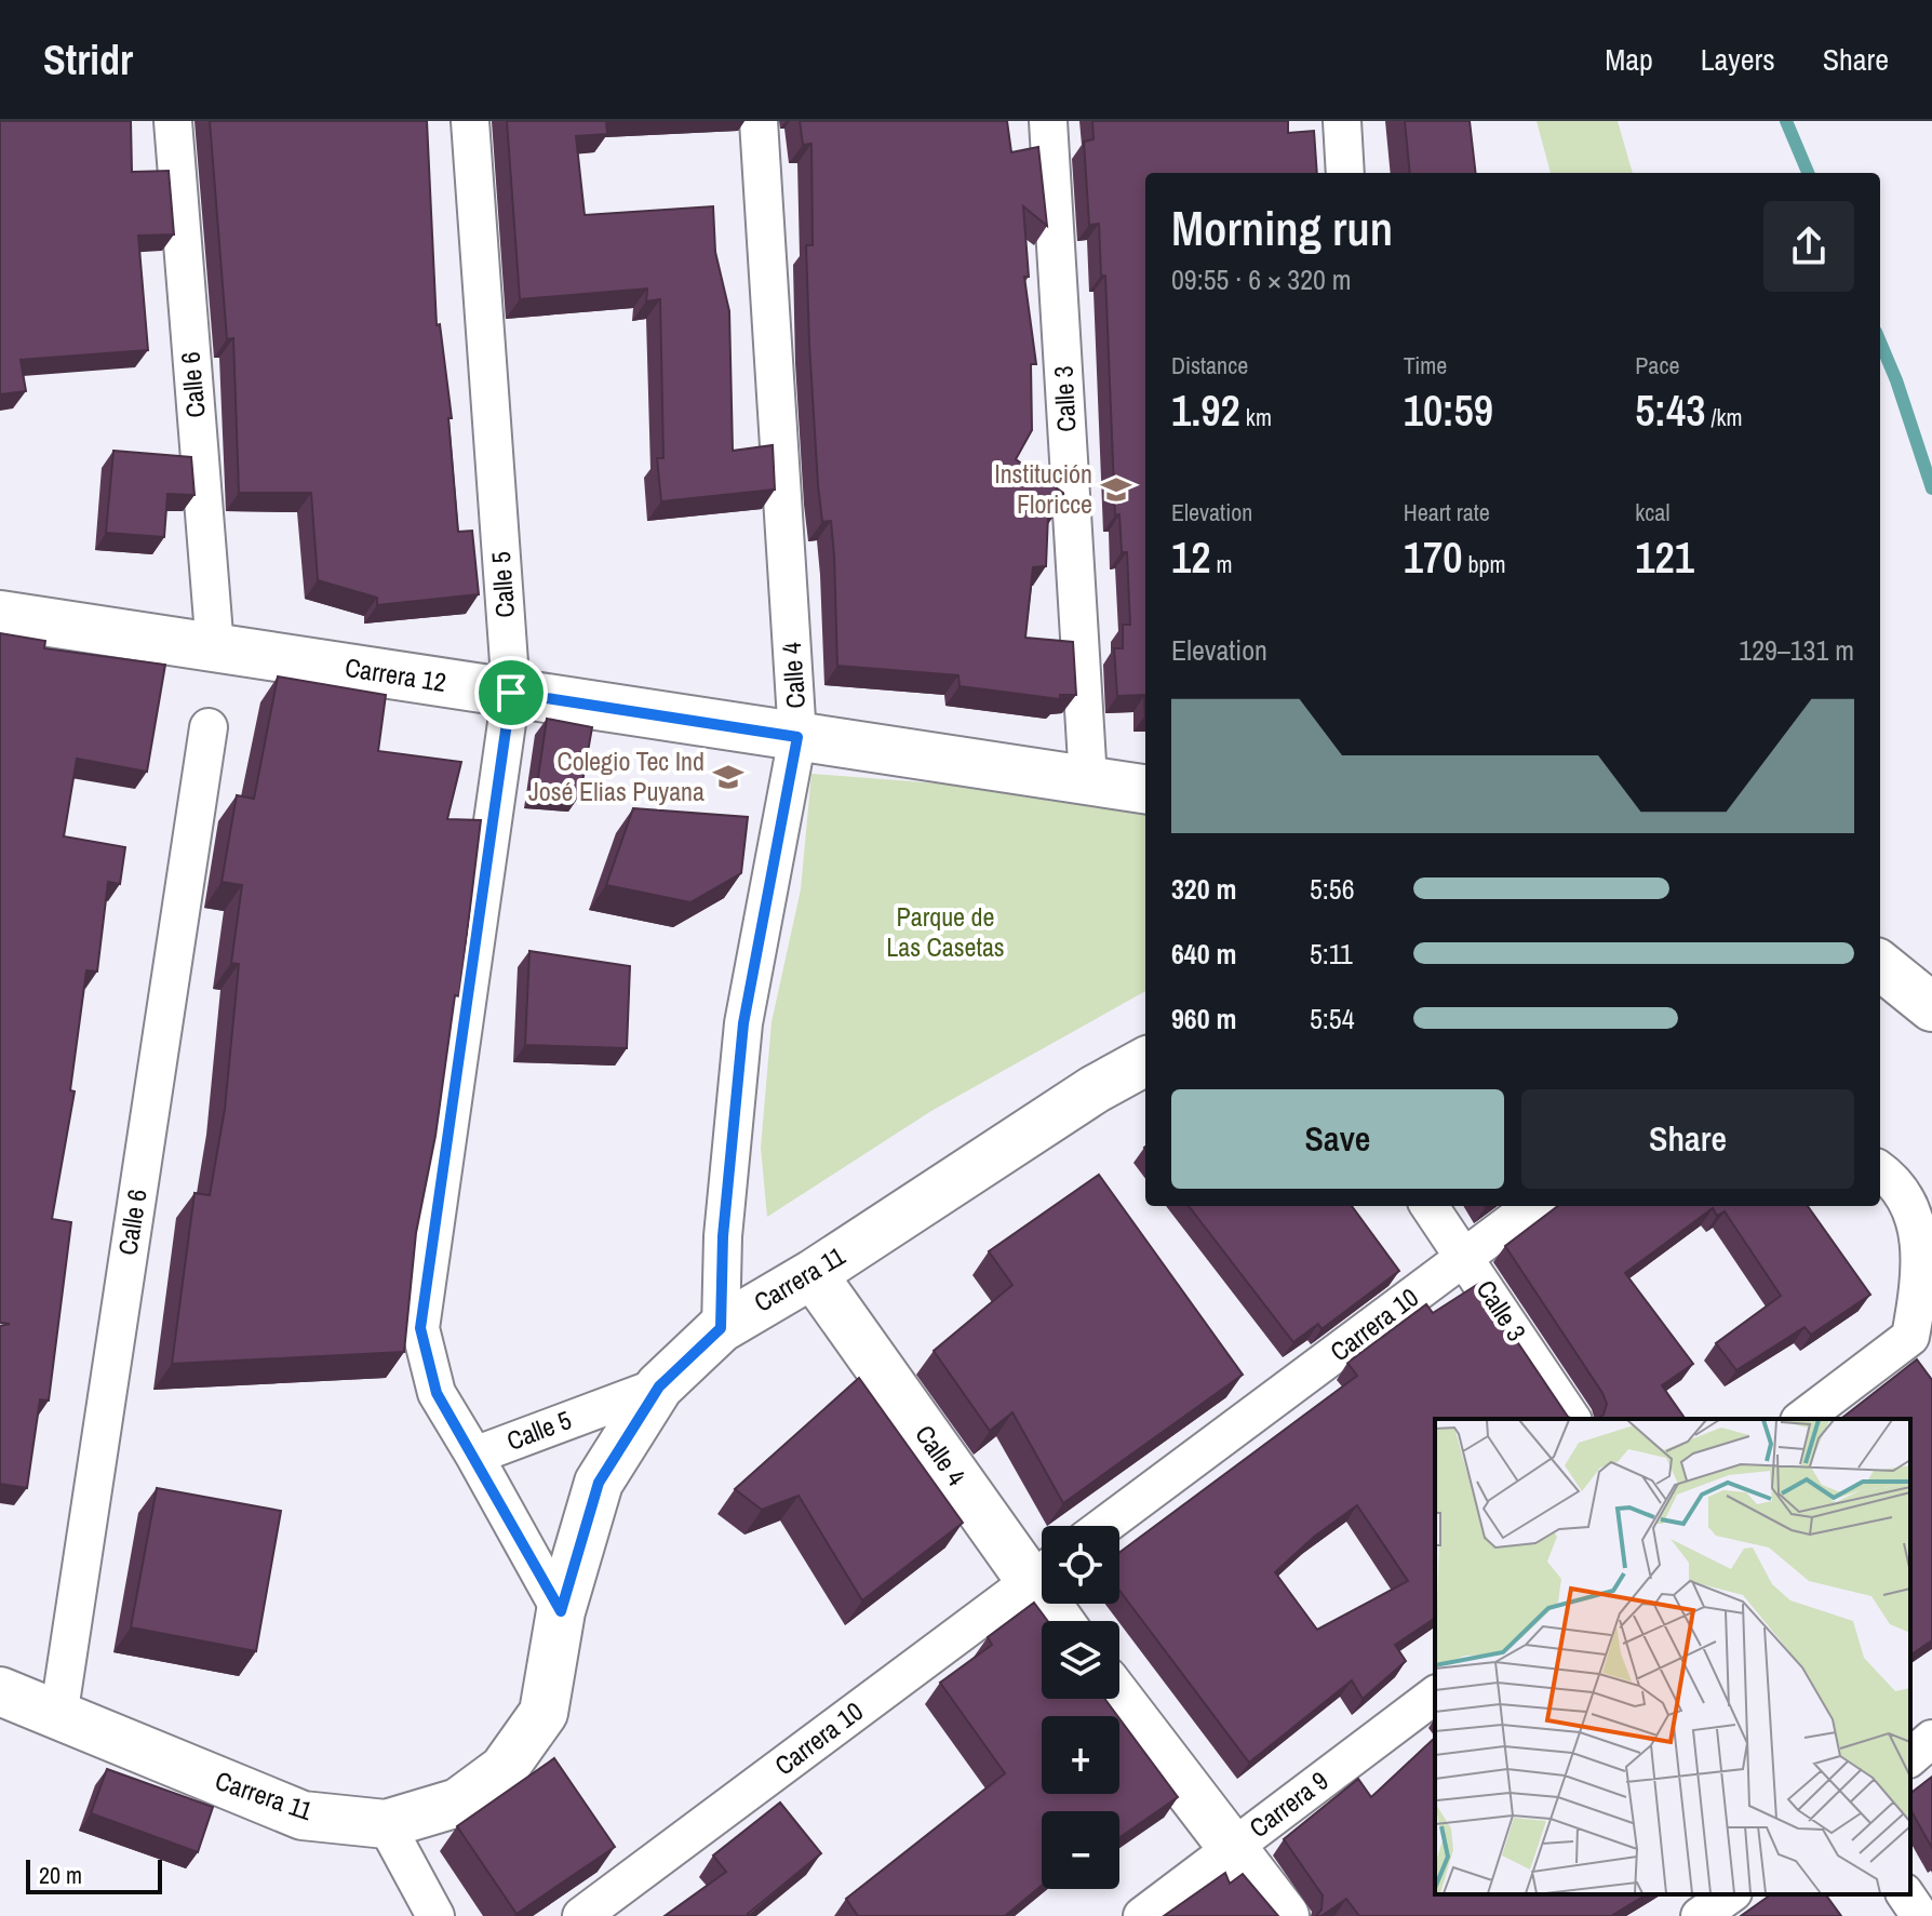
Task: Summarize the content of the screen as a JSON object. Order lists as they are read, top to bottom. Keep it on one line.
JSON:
{"streets":{"street":["Calle 6","Calle 3","Calle 5","Carrera 12","Calle 4","Carrera 11","Carrera 10","Carrera 9"]},"crossings":[["Calle 6","Carrera 12"],["Calle 6","Carrera 11"],["Calle 3","Carrera 12"],["Calle 3","Carrera 10"],["Calle 5","Carrera 12"],["Calle 5","Carrera 11"],["Carrera 12","Calle 4"],["Calle 4","Carrera 11"]],"parks":["Parque de Las Casetas"],"places":{"school or university":["Institución Floricce","Colegio Tec Ind José Elias Puyana"]},"scale_bar":"20 m","page":{"header":"Stridr","nav":["Map","Layers","Share"],"heading":["Morning run","09:55 · 6 × 320 m"],"stats":[["Distance","1.92 km"],["Time","10:59"],["Pace","5:43 /km"],["Elevation","12 m"],["Heart rate","170 bpm"],["kcal","121"]],"chart":["Elevation","129–131 m"],"list":[{"name":"320 m","note":"5:56"},{"name":"640 m","note":"5:11"},{"name":"960 m","note":"5:54"}],"buttons":["Save","Share"],"map_buttons":["+","−"],"scale":"20 m"}}
